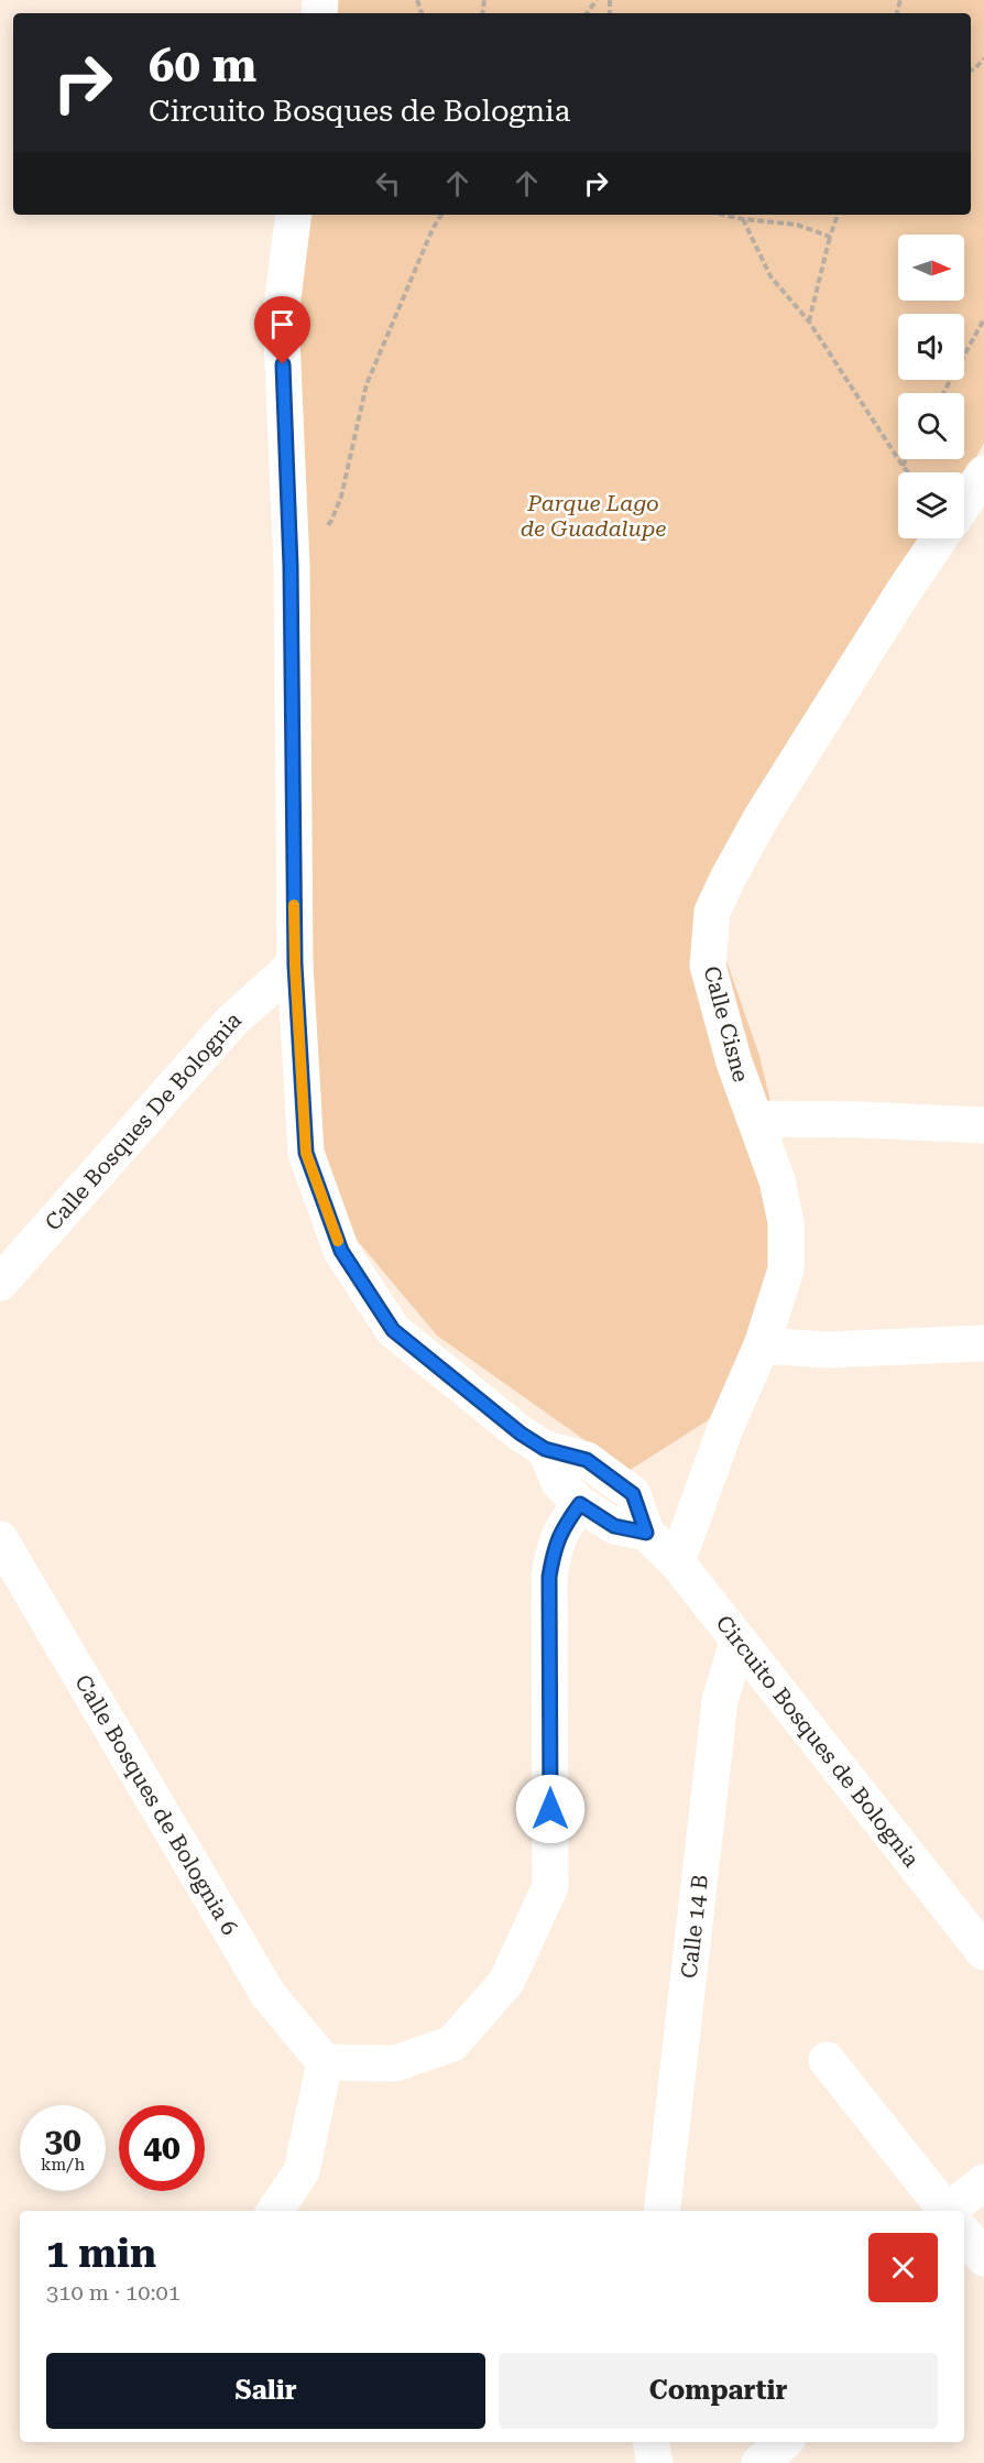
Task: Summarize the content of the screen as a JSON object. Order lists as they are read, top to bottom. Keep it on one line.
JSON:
{"streets":{"street":["Calle Cisne","Calle Bosques De Bolognia","Circuito Bosques de Bolognia","Calle Bosques de Bolognia 6","Calle 14 B"]},"crossings":[["Calle Cisne","Circuito Bosques de Bolognia"],["Calle Bosques De Bolognia","Circuito Bosques de Bolognia"],["Circuito Bosques de Bolognia","Calle 14 B"]],"parks":["Parque Lago de Guadalupe"],"north":"right","page":{"turn":["60 m","Circuito Bosques de Bolognia"],"speed":"30 km/h","limit":"40","heading":["1 min","310 m · 10:01"],"buttons":["Salir","Compartir"]}}
